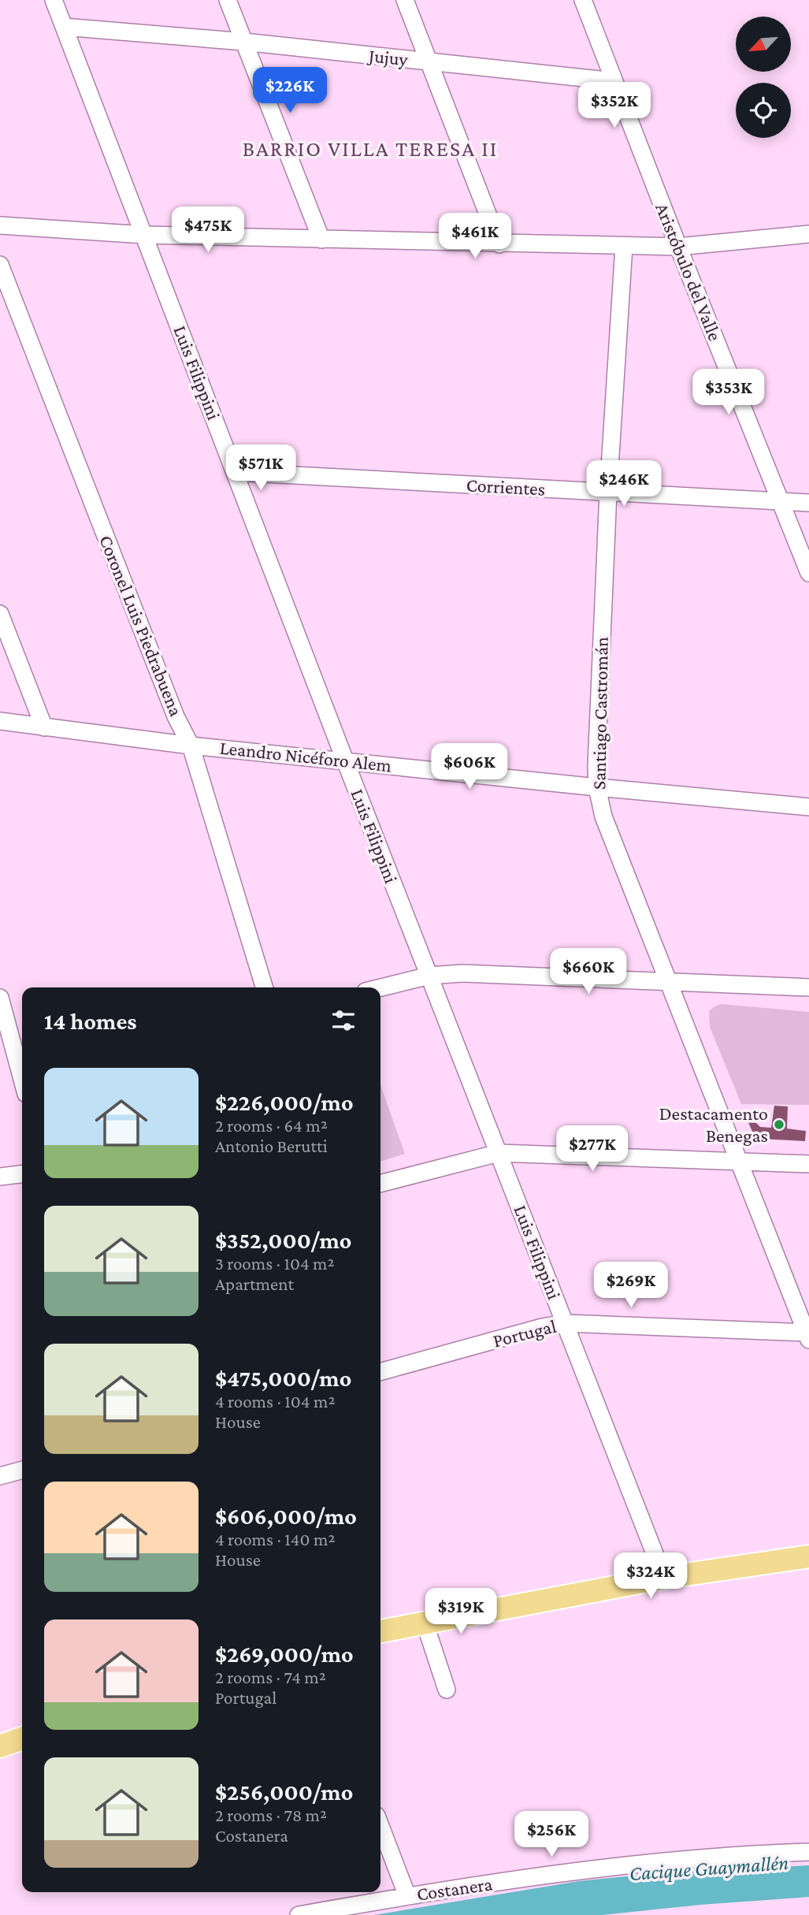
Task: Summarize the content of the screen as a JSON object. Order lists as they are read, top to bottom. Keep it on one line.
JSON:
{"streets":{"street":["Jujuy","Aristóbulo del Valle","Luis Filippini","Corrientes","Coronel Luis Piedrabuena","Santiago Castromán","Leandro Nicéforo Alem","Portugal","Costanera"]},"crossings":[["Jujuy","Aristóbulo del Valle"],["Jujuy","Luis Filippini"],["Aristóbulo del Valle","Corrientes"],["Luis Filippini","Corrientes"],["Luis Filippini","Leandro Nicéforo Alem"],["Luis Filippini","Portugal"],["Corrientes","Santiago Castromán"],["Coronel Luis Piedrabuena","Leandro Nicéforo Alem"],["Santiago Castromán","Leandro Nicéforo Alem"],["Santiago Castromán","Portugal"]],"districts":["BARRIO VILLA TERESA II"],"water":["Cacique Guaymallén"],"places":["Destacamento Benegas"],"north":"bottom left","page":{"price":["$226K","$352K","$475K","$461K","$353K","$571K","$246K","$606K","$660K","$277K","$269K","$324K","$319K","$256K"],"heading":"14 homes","list":[{"name":"$226,000/mo","note":"2 rooms · 64 m² · Antonio Berutti"},{"name":"$352,000/mo","note":"3 rooms · 104 m² · Apartment"},{"name":"$475,000/mo","note":"4 rooms · 104 m² · House"},{"name":"$606,000/mo","note":"4 rooms · 140 m² · House"},{"name":"$269,000/mo","note":"2 rooms · 74 m² · Portugal"},{"name":"$256,000/mo","note":"2 rooms · 78 m² · Costanera"}]}}
